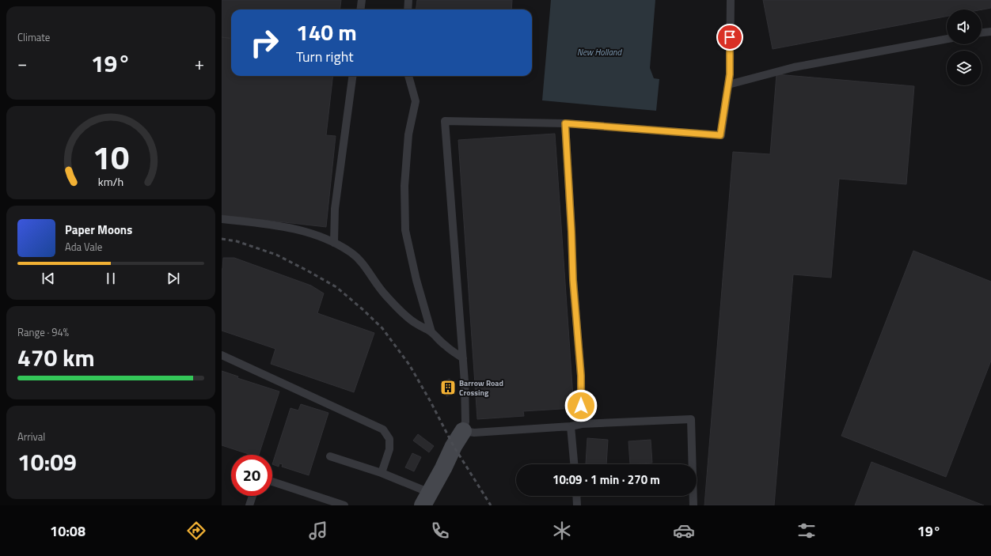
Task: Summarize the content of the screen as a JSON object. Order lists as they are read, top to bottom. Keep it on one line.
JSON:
{"water":["New Holland"],"places":{"building":["Barrow Road Crossing"]},"page":{"tile":["Climate",["Range · 94%","470 km"],["Arrival","10:09"]],"turn":["140 m","Turn right"],"heat":["−","19°","+"],"song":["Paper Moons","Ada Vale"],"limit":"20","trip":"10:09 · 1 min · 270 m","tabs":["10:08","19°"],"gauge":["10","km/h"]}}
